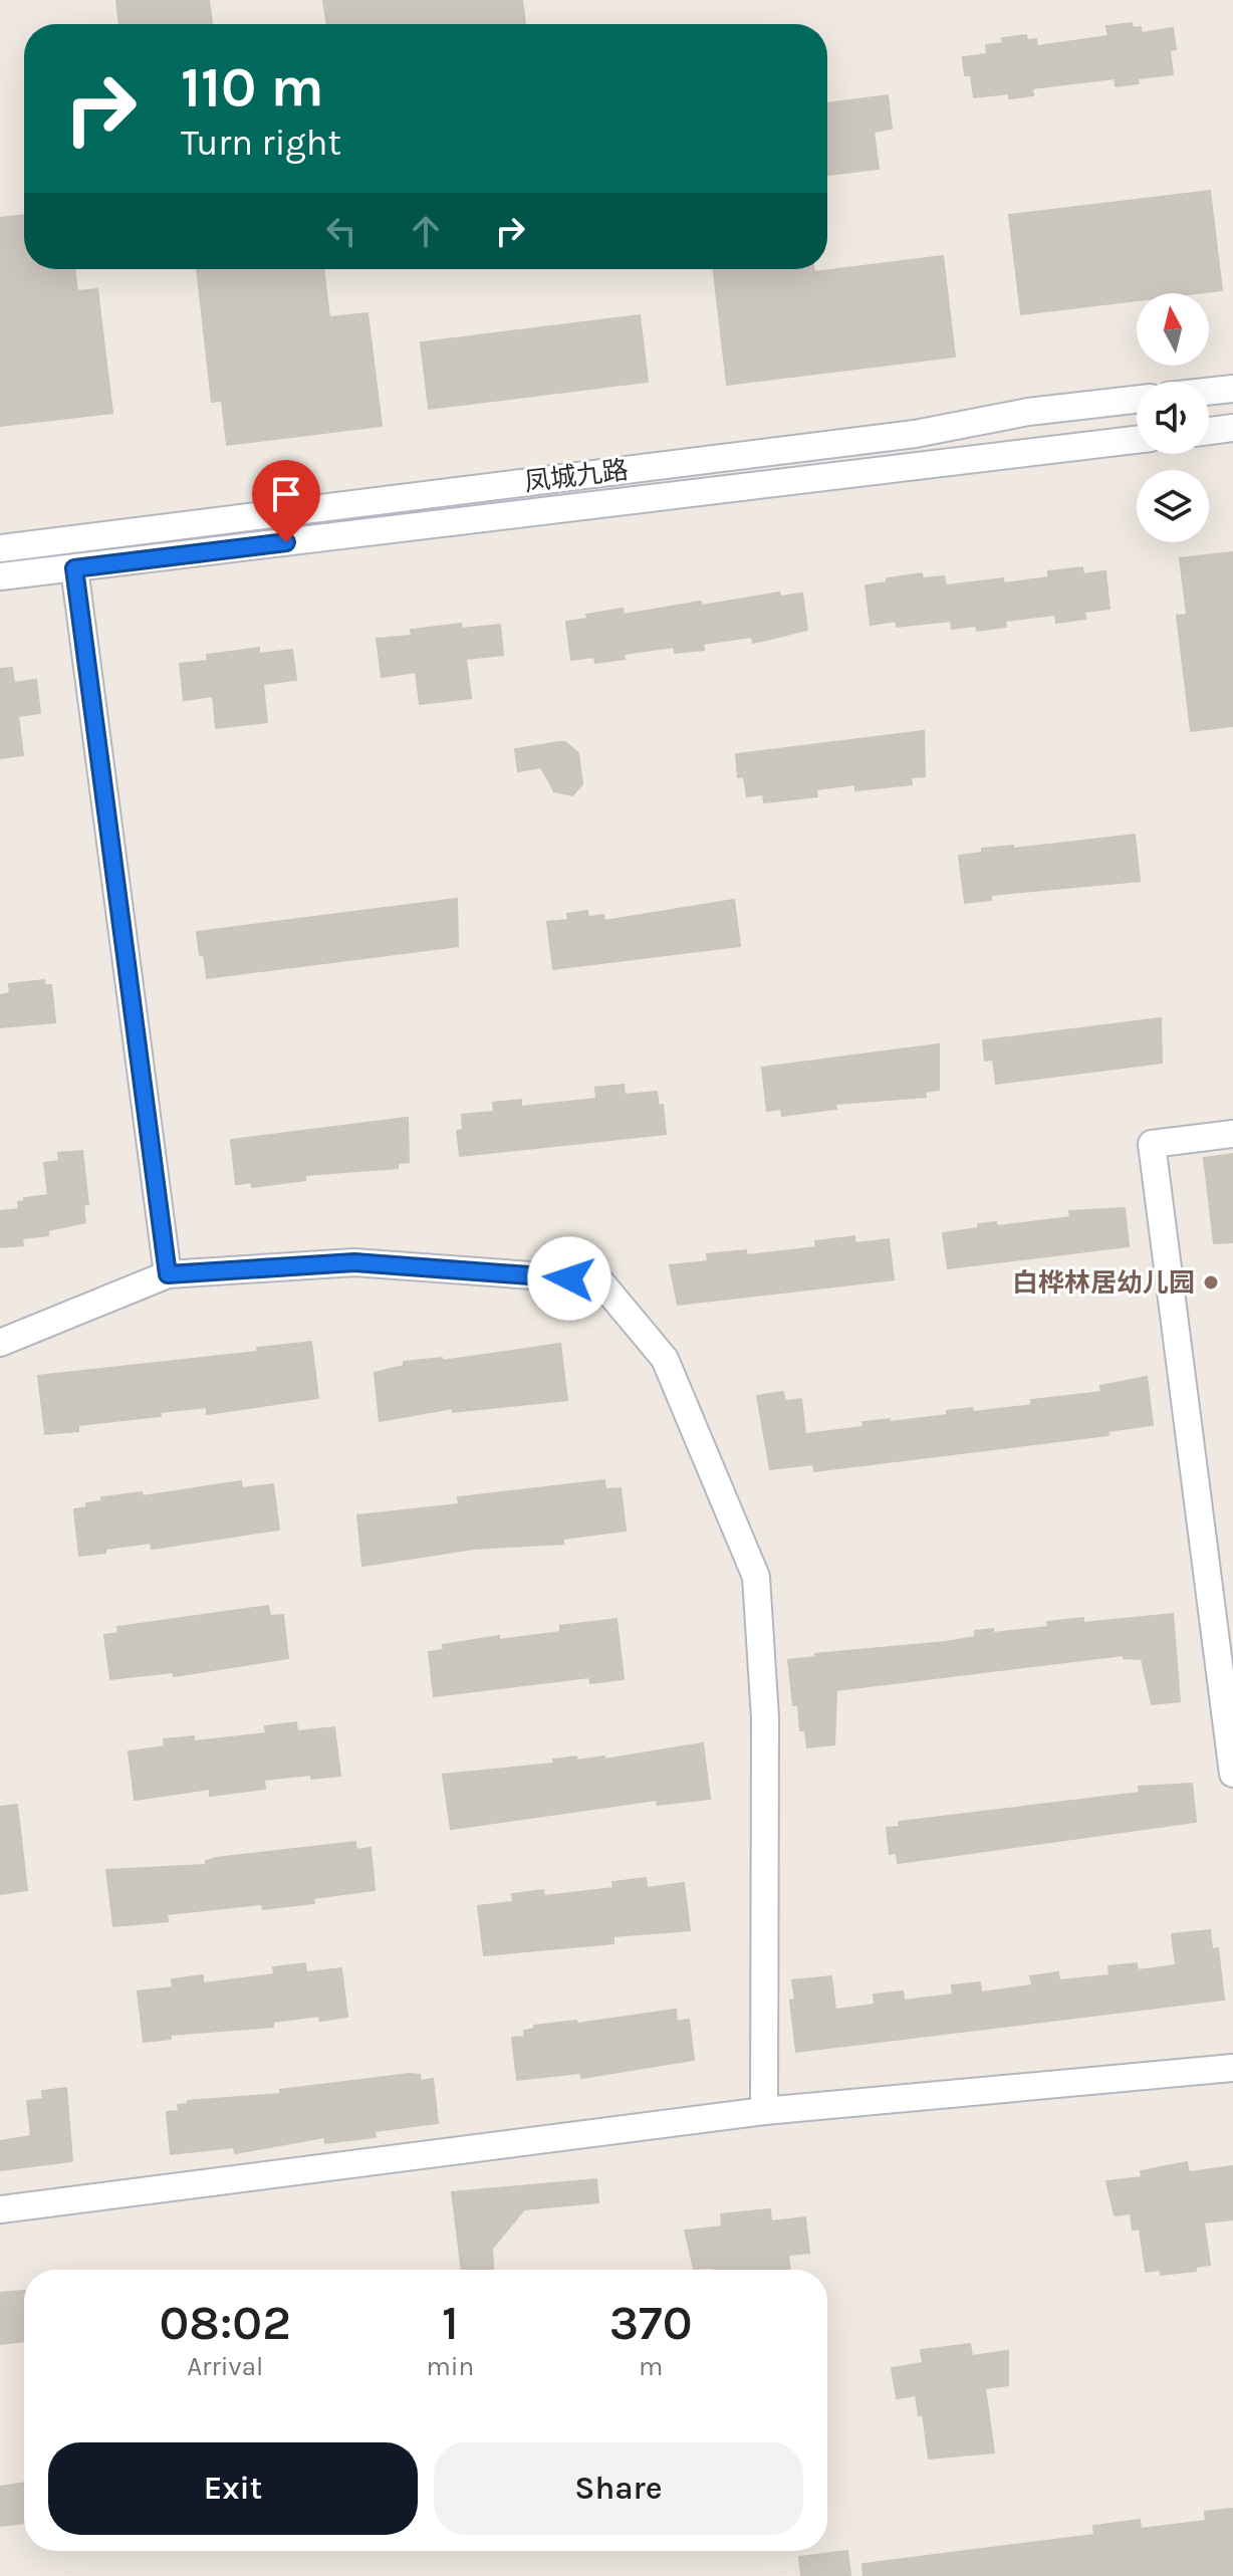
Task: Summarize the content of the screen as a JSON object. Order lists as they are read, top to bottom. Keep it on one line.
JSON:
{"streets":{"street":["凤城九路"]},"places":["白桦林居幼儿园"],"north":"top","page":{"turn":["110 m","Turn right"],"eta":["08:02","Arrival","1","min","370","m"],"buttons":["Exit","Share"]}}
